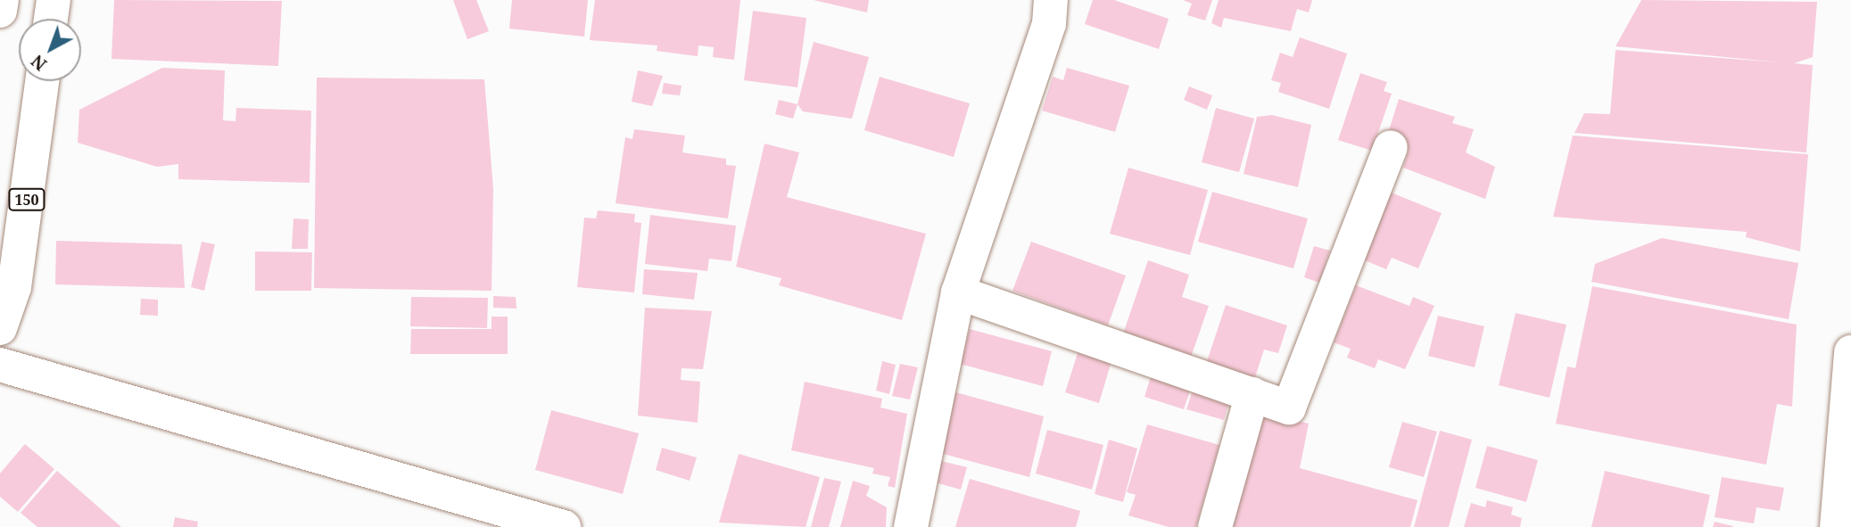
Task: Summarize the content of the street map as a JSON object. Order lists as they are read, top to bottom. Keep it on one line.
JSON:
{"streets":{"main road":["150"]},"north":"bottom left"}
